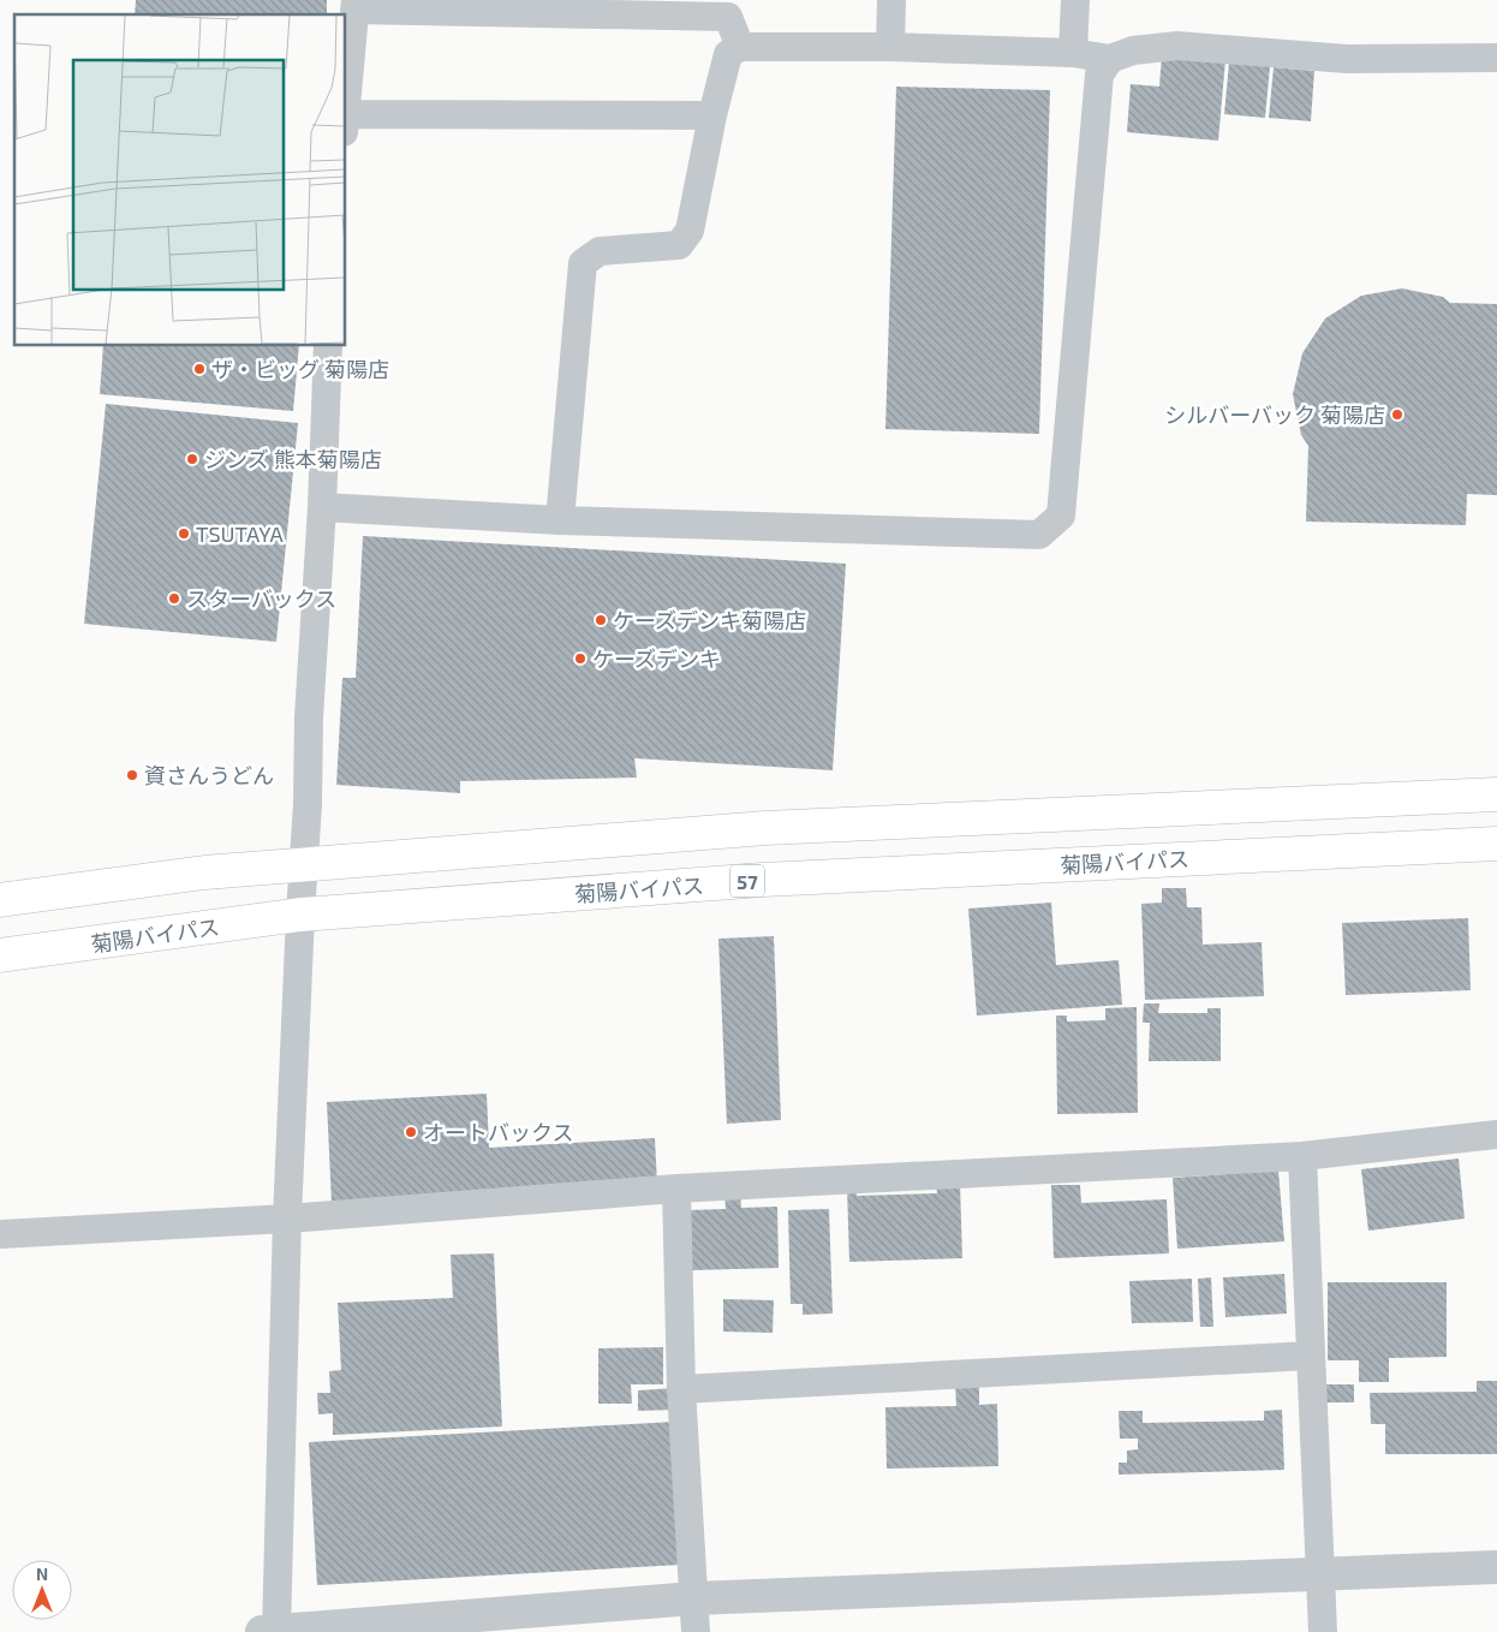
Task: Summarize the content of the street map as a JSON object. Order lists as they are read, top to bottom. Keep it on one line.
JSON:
{"streets":{"highway":["菊陽バイパス","57"]},"places":["ザ・ビッグ 菊陽店","シルバーバック 菊陽店","ジンズ 熊本菊陽店","TSUTAYA","スターバックス","ケーズデンキ菊陽店","ケーズデンキ","資さんうどん","オートバックス"],"north":"top"}
